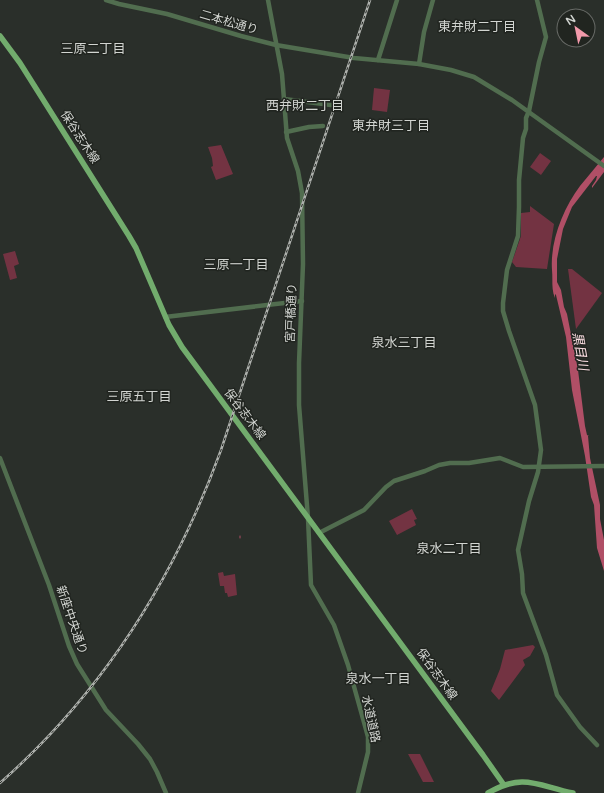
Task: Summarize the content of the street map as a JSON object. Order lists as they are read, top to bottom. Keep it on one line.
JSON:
{"streets":{"main road":["保谷志木線"],"street":["二本松通り","宮戸橋通り","新座中央通り","水道道路"]},"crossings":[["二本松通り","宮戸橋通り"],["保谷志木線","宮戸橋通り"],["宮戸橋通り","水道道路"]],"districts":["東弁財二丁目","三原二丁目","西弁財二丁目","東弁財三丁目","三原一丁目","泉水三丁目","三原五丁目","泉水二丁目","泉水一丁目"],"water":["黒目川"],"north":"top left"}
